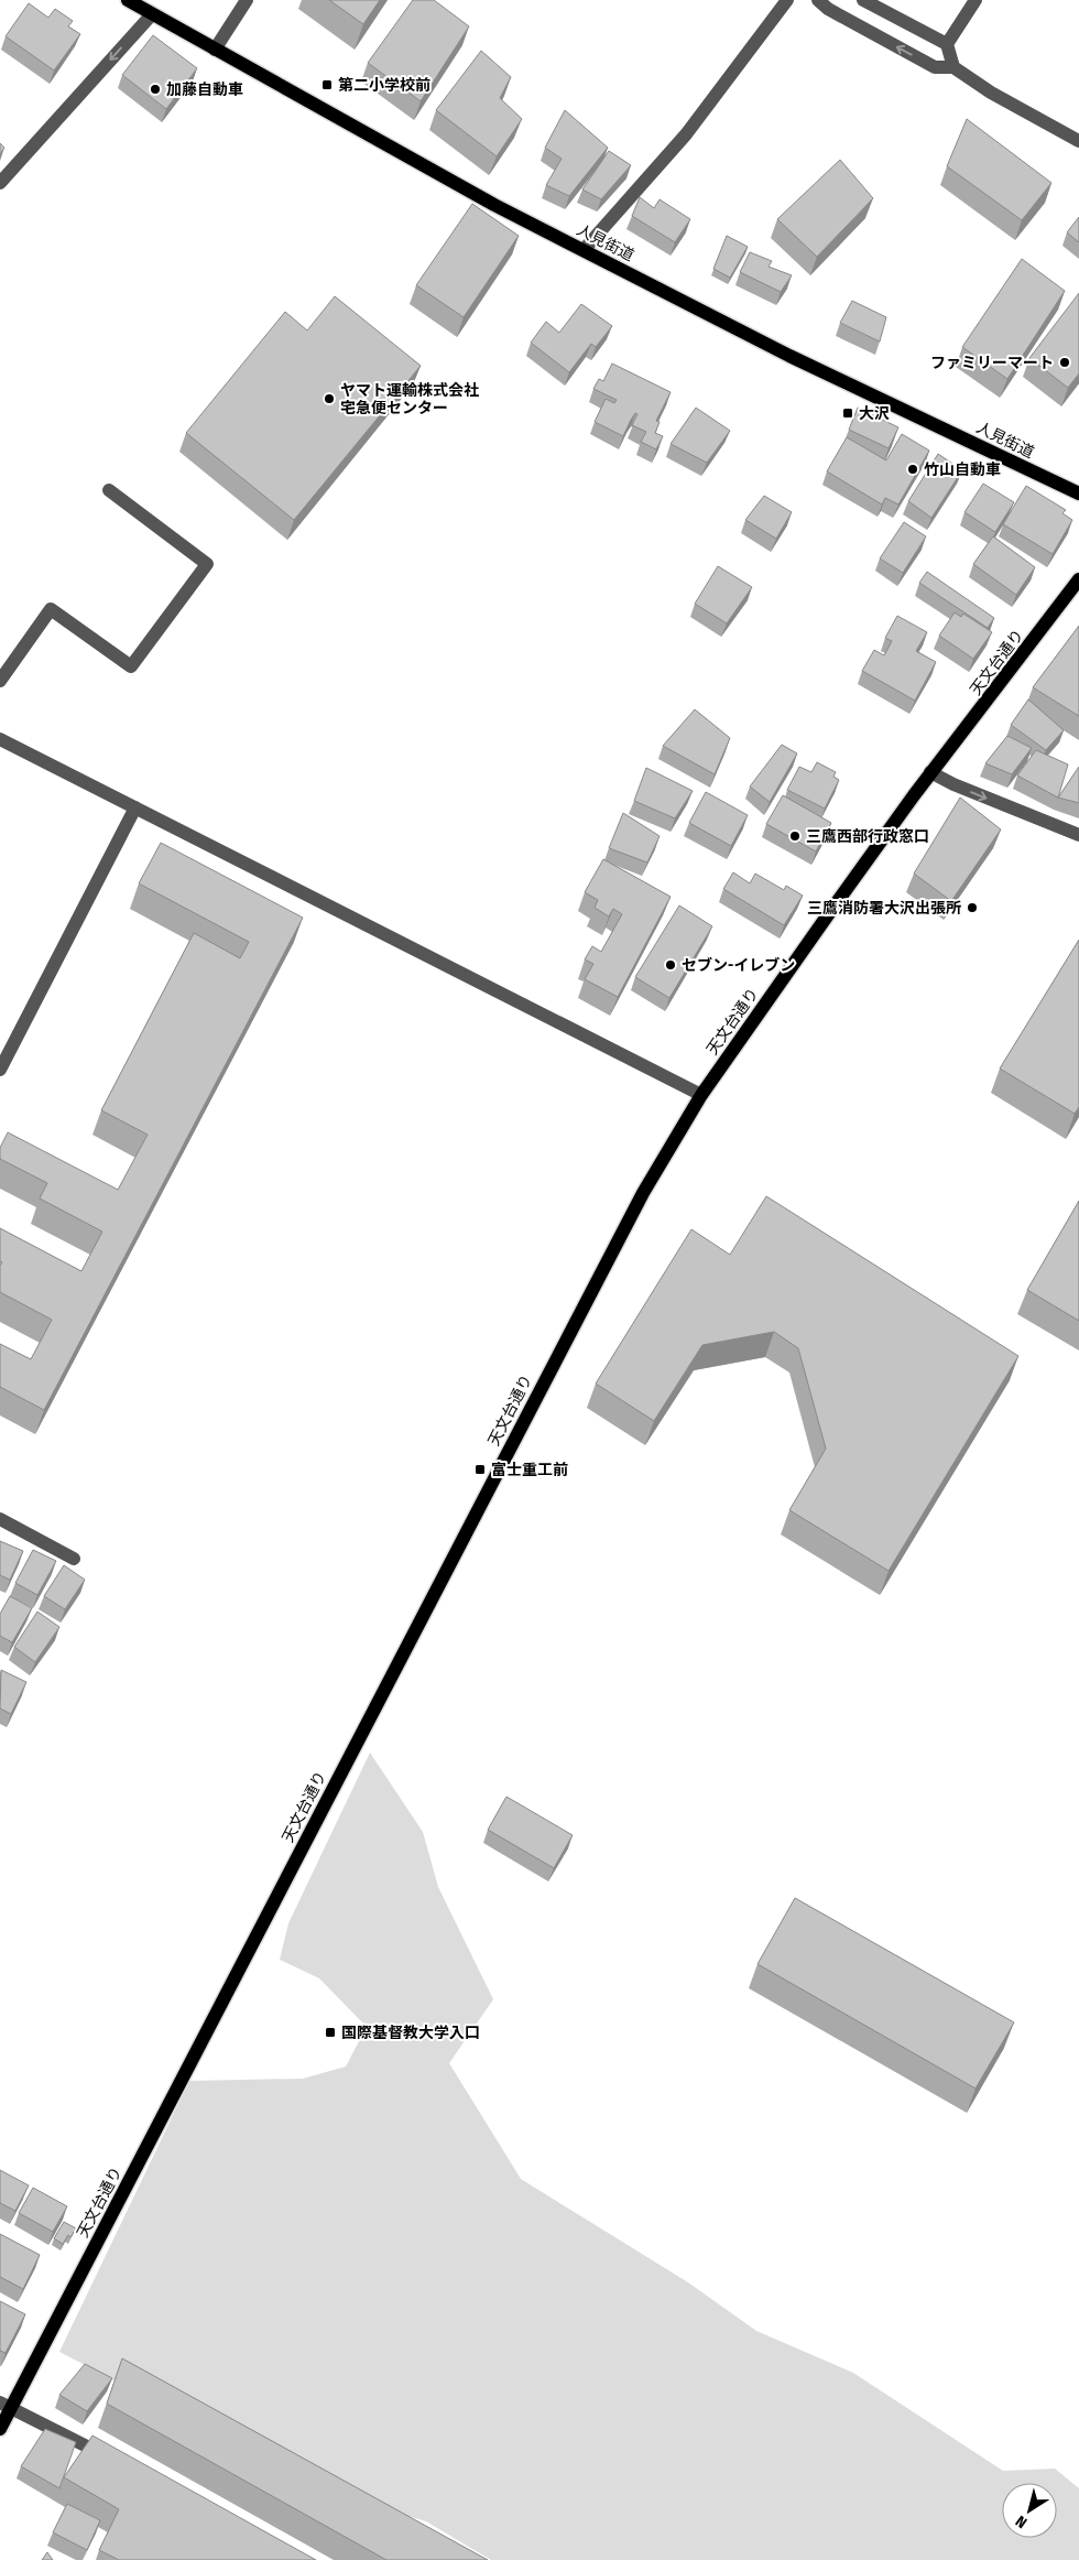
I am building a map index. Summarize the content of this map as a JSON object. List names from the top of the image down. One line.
{"streets":{"main road":["人見街道","天文台通り"]},"places":{"transit":["第二小学校前","大沢","富士重工前","国際基督教大学入口"],"other":["加藤自動車","ファミリーマート","ヤマト運輸株式会社 宅急便センター","竹山自動車","三鷹西部行政窓口","三鷹消防署大沢出張所","セブン-イレブン"]},"north":"bottom left"}
